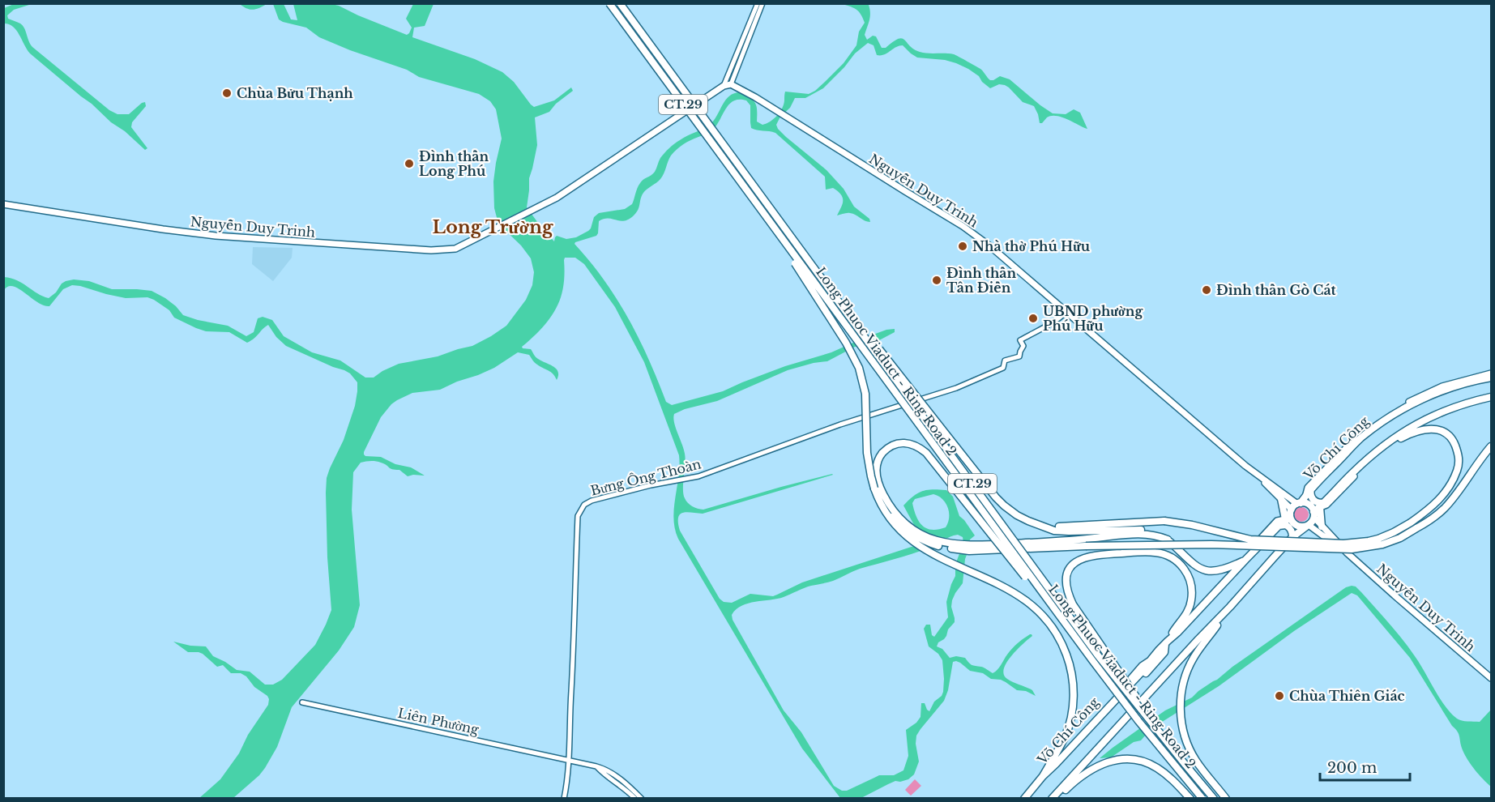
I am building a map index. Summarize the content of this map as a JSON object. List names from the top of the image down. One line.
{"streets":{"highway":["CT.29","Long Phuoc Viaduct - Ring Road 2","Võ Chí Công"],"main road":["Nguyễn Duy Trinh"],"street":["Bưng Ông Thoàn","Liên Phường"]},"crossings":[["Nguyễn Duy Trinh","Võ Chí Công"],["Nguyễn Duy Trinh","Bưng Ông Thoàn"],["Bưng Ông Thoàn","Liên Phường"]],"districts":["Long Trường"],"places":["Chùa Bửu Thạnh","Đình thần Long Phú","Nhà thờ Phú Hữu","Đình thần Tân Điền","Đình thần Gò Cát","UBND phường Phú Hữu","Chùa Thiên Giác"],"scale_bar":"200 m"}
